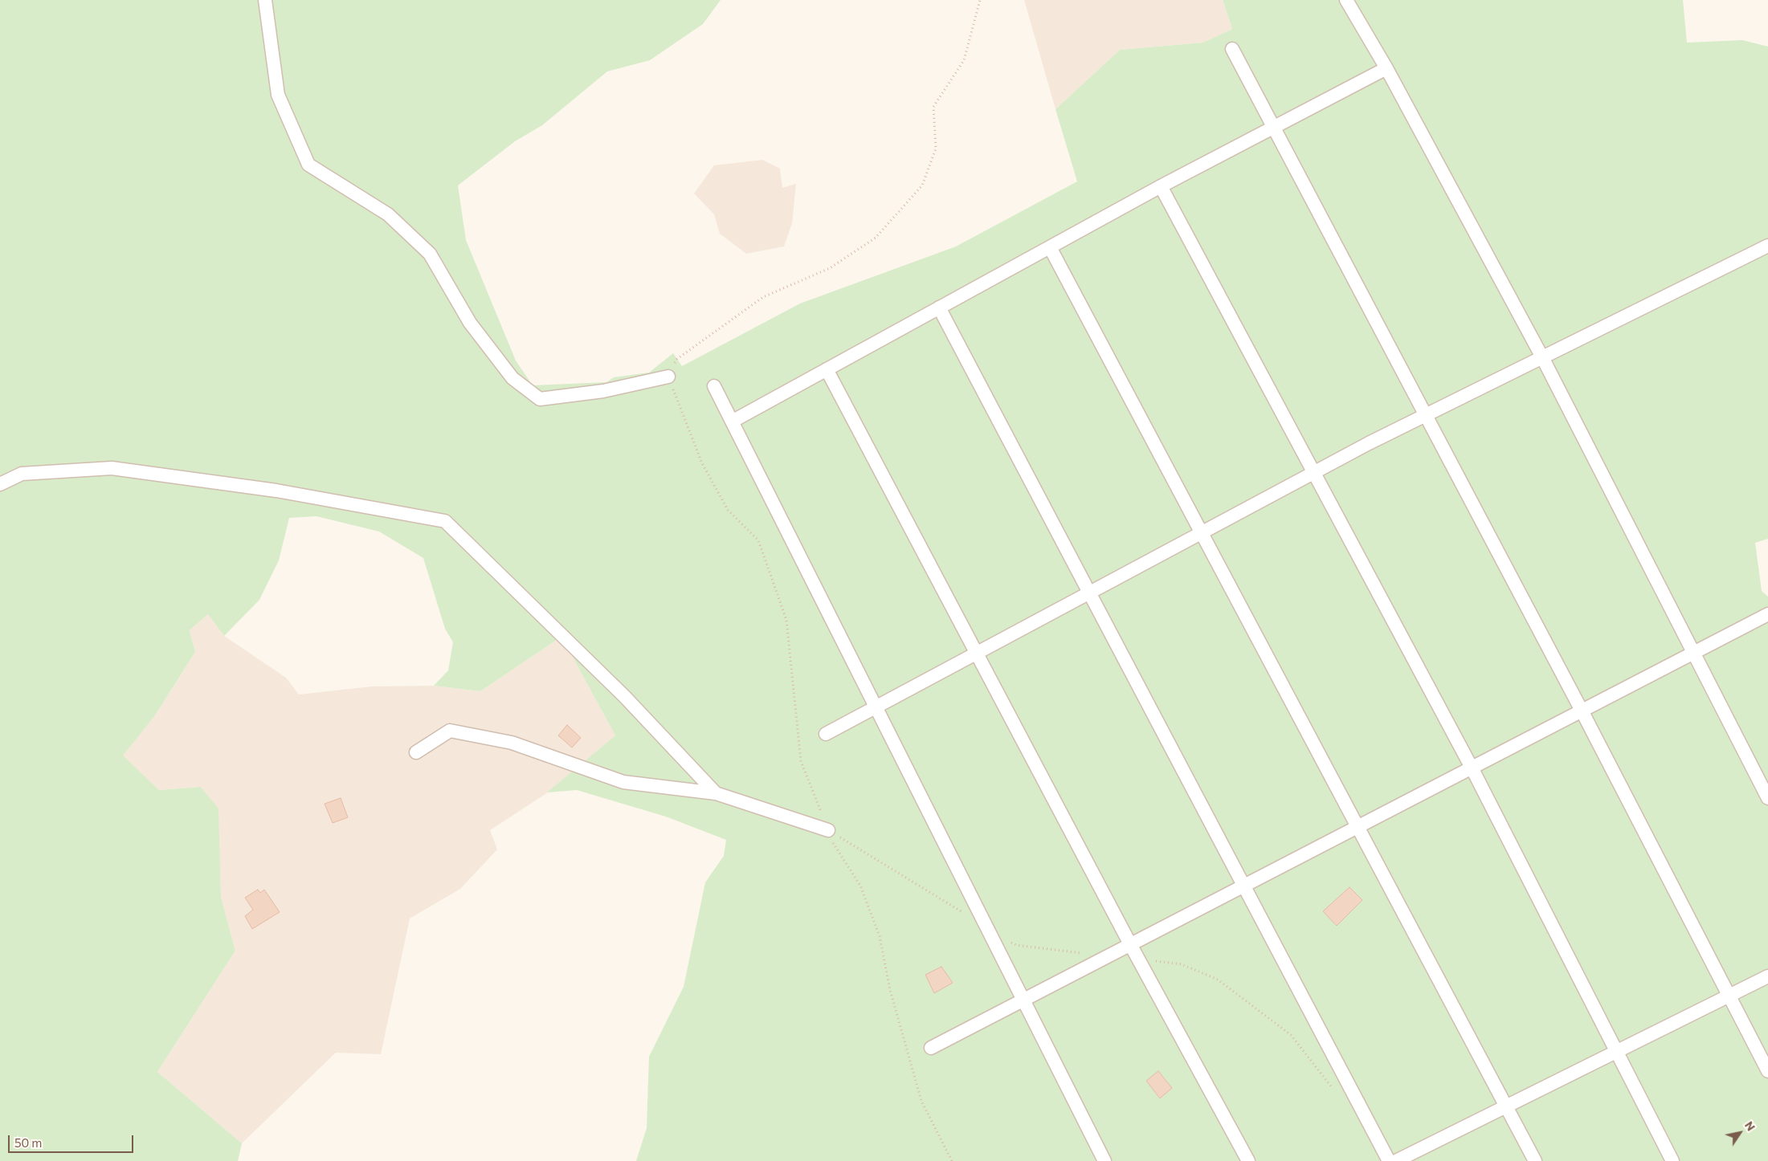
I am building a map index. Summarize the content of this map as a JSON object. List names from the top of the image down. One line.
{"scale_bar":"50 m","north":"top right"}
